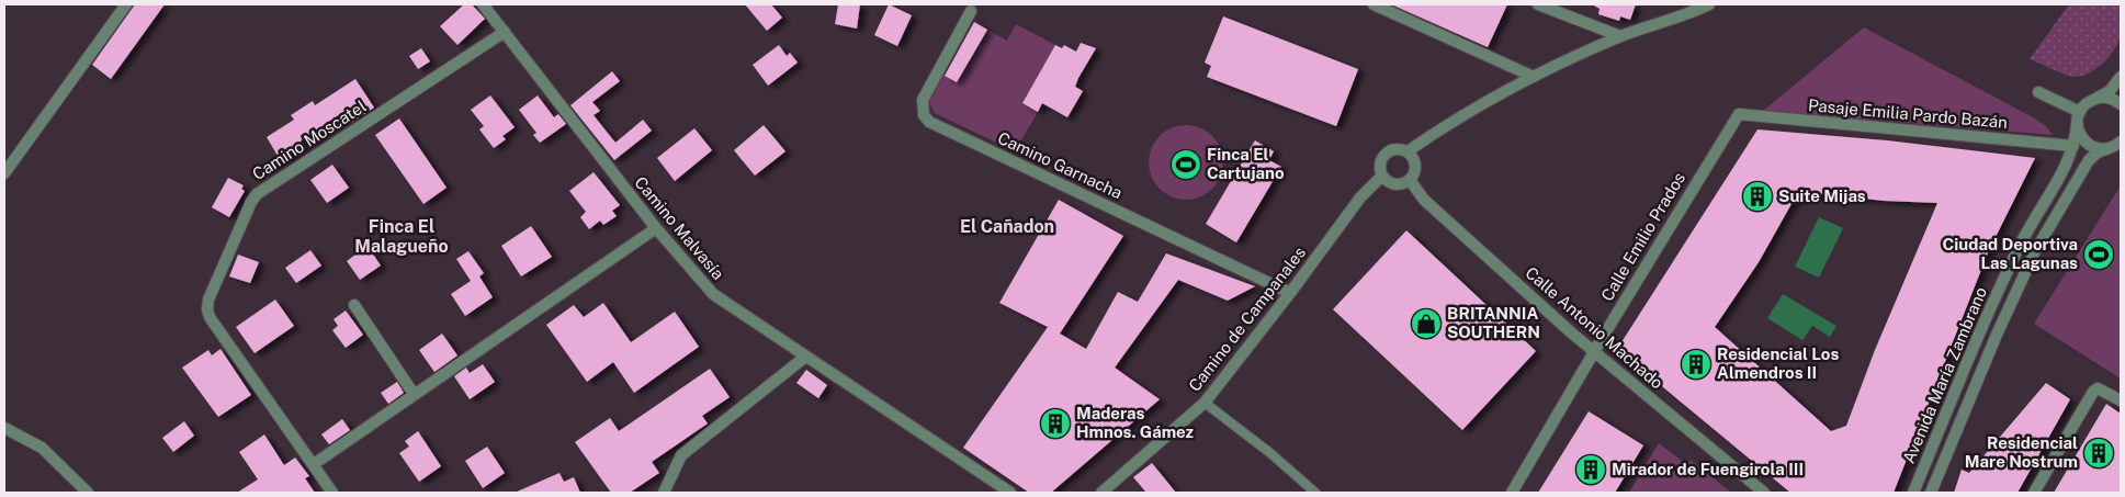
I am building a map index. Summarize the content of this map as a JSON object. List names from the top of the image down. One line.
{"streets":{"street":["Pasaje Emilia Pardo Bazán","Camino Moscatel","Camino Garnacha","Camino Malvasía","Calle Emilio Prados","Camino de Campanales","Calle Antonio Machado","Avenida María Zambrano"]},"crossings":[["Pasaje Emilia Pardo Bazán","Calle Emilio Prados"],["Pasaje Emilia Pardo Bazán","Avenida María Zambrano"],["Camino Moscatel","Camino Malvasía"],["Camino Garnacha","Camino de Campanales"],["Calle Emilio Prados","Calle Antonio Machado"],["Camino de Campanales","Calle Antonio Machado"]],"districts":["Finca El Malagueño","El Cañadon"],"places":{"sports":["Finca El Cartujano","Ciudad Deportiva Las Lagunas"],"building":["Suite Mijas","Residencial Los Almendros II","Maderas Hmnos. Gámez","Residencial Mare Nostrum","Mirador de Fuengirola III"],"shop":["BRITANNIA SOUTHERN"]}}
